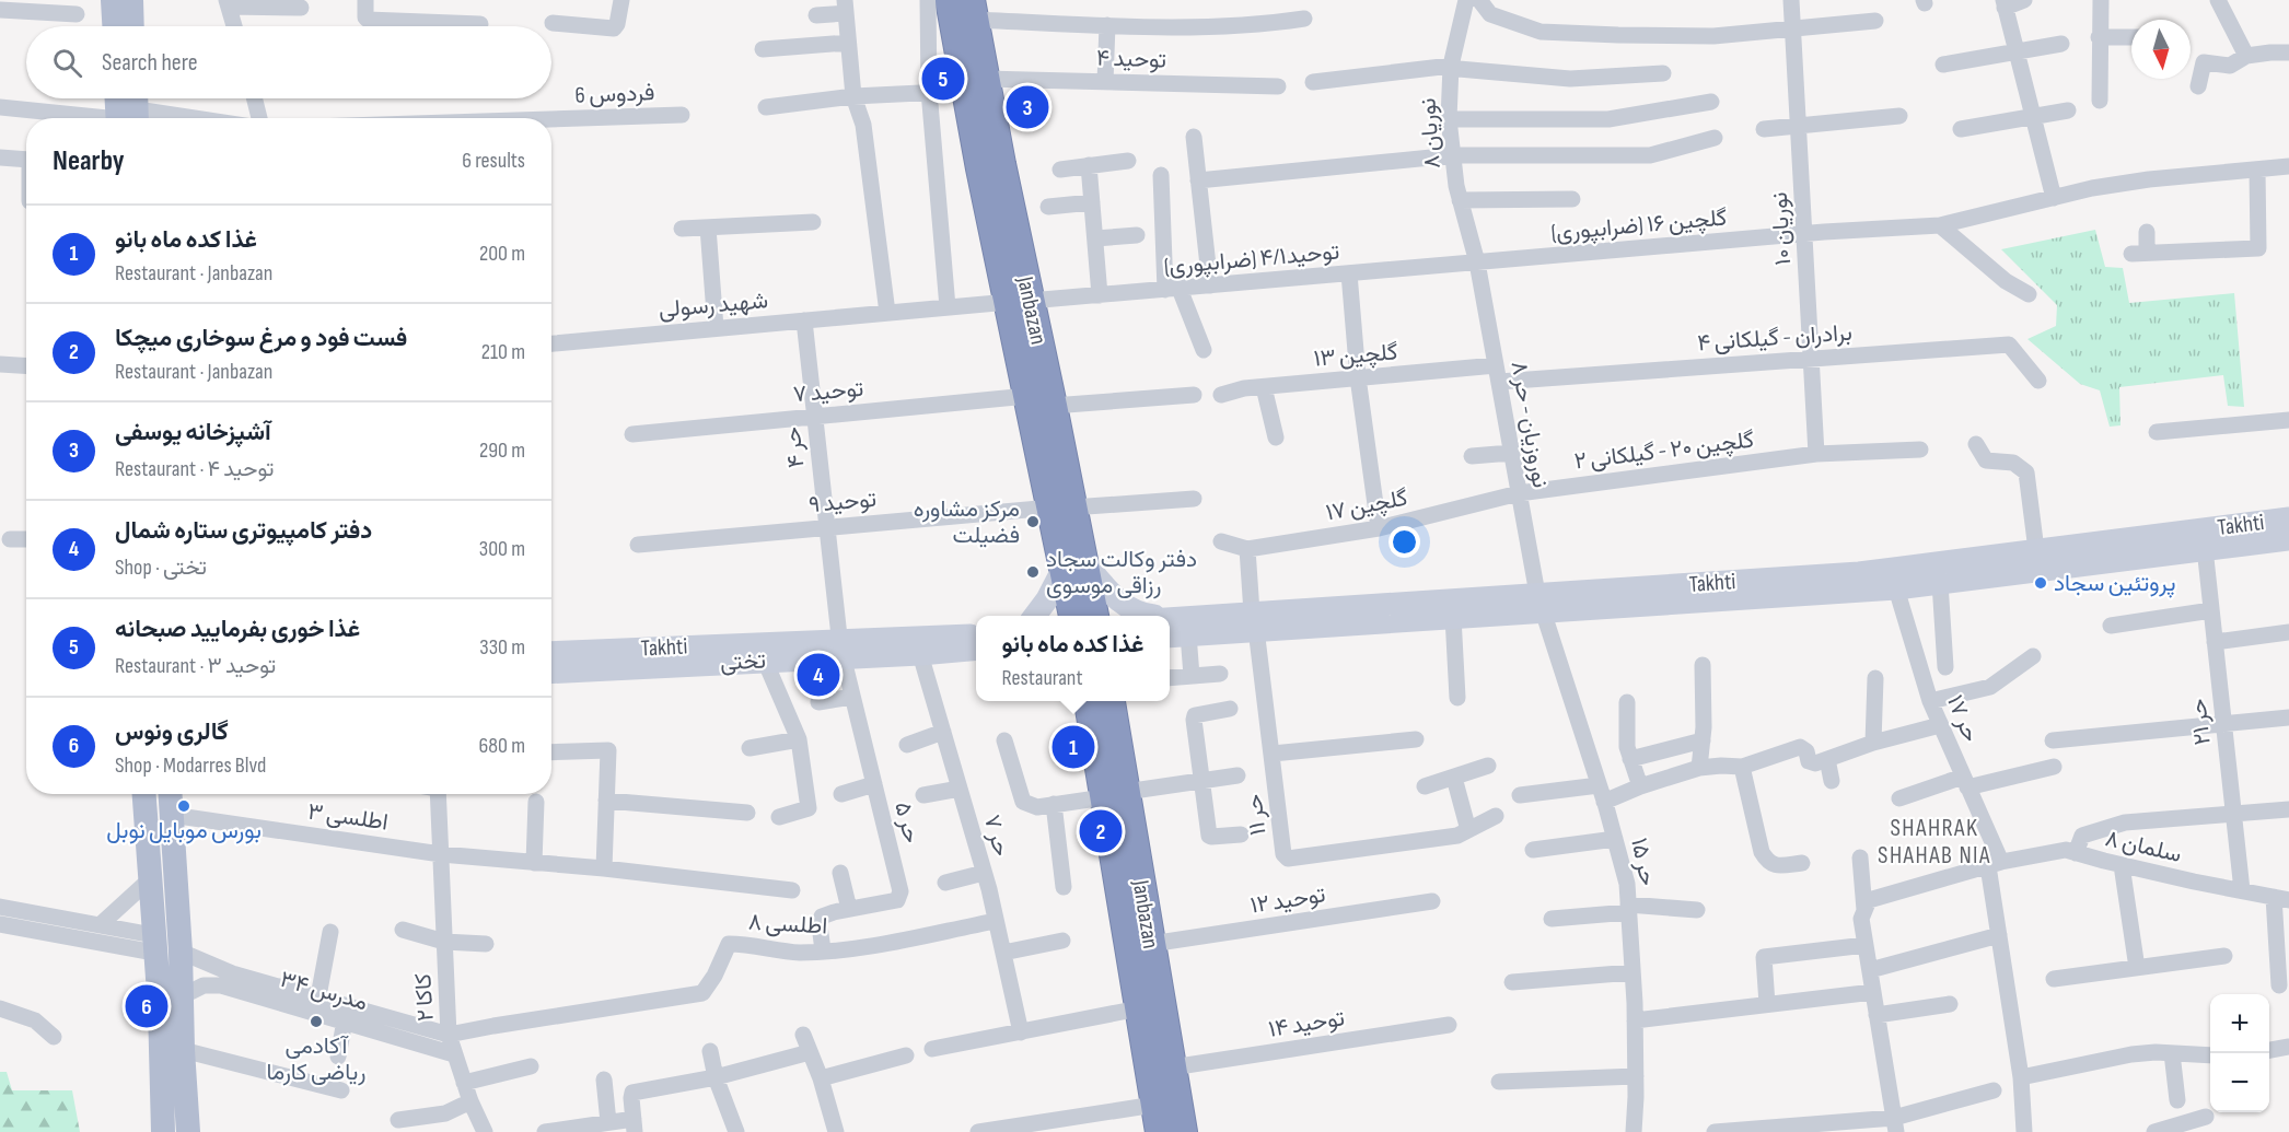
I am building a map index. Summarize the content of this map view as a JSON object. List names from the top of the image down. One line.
{"streets":{"highway":["Janbazan"],"main road":["Takhti","تختی"],"street":["توحید ۴","فردوس 6","نوریان ۸","گلچین ۱۶ (ضرابپوری)","نوریان ۱۰","توحید۴/۱ (ضرابپوری)","شهید رسولی","برادران - گیلکانی ۴","گلچین ۱۳","توحید ۷","نوروزیان - حر ۸","حر ۴","گلچین ۲۰ - گیلکانی ۲","توحید ۹","گلچین ۱۷","حر ۱۷","حر ۲۱","حر ۱۱","اطلسی ۳","حر ۵","حر ۷","سلمان ۸","حر ۱۵","توحید ۱۲","اطلسی ۸","مدرس ۳۴","کاکا ۲","توحید ۱۴"]},"crossings":[["توحید ۴","Janbazan"],["نوریان ۸","گلچین ۱۶ (ضرابپوری)"],["نوریان ۸","توحید۴/۱ (ضرابپوری)"],["نوریان ۸","نوروزیان - حر ۸"],["گلچین ۱۶ (ضرابپوری)","نوریان ۱۰"],["گلچین ۱۶ (ضرابپوری)","توحید۴/۱ (ضرابپوری)"],["گلچین ۱۶ (ضرابپوری)","نوروزیان - حر ۸"],["نوریان ۱۰","برادران - گیلکانی ۴"],["نوریان ۱۰","گلچین ۲۰ - گیلکانی ۲"],["توحید۴/۱ (ضرابپوری)","شهید رسولی"],["توحید۴/۱ (ضرابپوری)","Janbazan"],["توحید۴/۱ (ضرابپوری)","نوروزیان - حر ۸"],["شهید رسولی","حر ۴"],["Janbazan","توحید ۷"],["Janbazan","توحید ۹"],["Janbazan","توحید ۱۲"],["Janbazan","توحید ۱۴"],["برادران - گیلکانی ۴","گلچین ۱۳"],["برادران - گیلکانی ۴","نوروزیان - حر ۸"],["گلچین ۱۳","نوروزیان - حر ۸"],["توحید ۷","حر ۴"],["نوروزیان - حر ۸","گلچین ۲۰ - گیلکانی ۲"],["نوروزیان - حر ۸","گلچین ۱۷"],["نوروزیان - حر ۸","Takhti"],["نوروزیان - حر ۸","حر ۱۵"],["حر ۴","توحید ۹"],["حر ۴","Takhti"],["حر ۴","تختی"],["حر ۴","حر ۵"],["گلچین ۲۰ - گیلکانی ۲","گلچین ۱۷"],["گلچین ۱۷","حر ۱۱"],["Takhti","تختی"],["Takhti","حر ۱۷"],["Takhti","حر ۲۱"],["Takhti","حر ۱۱"],["Takhti","حر ۵"],["Takhti","حر ۱۵"],["تختی","حر ۵"],["تختی","حر ۷"],["حر ۱۷","سلمان ۸"],["حر ۲۱","سلمان ۸"],["اطلسی ۳","کاکا ۲"],["حر ۵","اطلسی ۸"],["حر ۷","اطلسی ۸"],["اطلسی ۸","مدرس ۳۴"],["اطلسی ۸","کاکا ۲"],["مدرس ۳۴","کاکا ۲"]],"districts":["SHAHRAK SHAHAB NIA"],"places":["مرکز مشاوره فضیلت","دفتر وکالت سجاد رزاقی موسوی","پروتئین سجاد","بورس موبایل نوبل","آکادمی ریاضی کارما"],"north":"bottom","page":{"search":"Search here","pins":["5","3","4","1","2","6"],"heading":["Nearby","6 results"],"list":[{"mark":"1","name":"غذا کده ماه بانو","note":"Restaurant · Janbazan","value":"200 m"},{"mark":"2","name":"فست فود و مرغ سوخاری میچکا","note":"Restaurant · Janbazan","value":"210 m"},{"mark":"3","name":"آشپزخانه یوسفی","note":"Restaurant · توحید ۴","value":"290 m"},{"mark":"4","name":"دفتر کامپیوتری ستاره شمال","note":"Shop · تختی","value":"300 m"},{"mark":"5","name":"غذا خوری بفرمایید صبحانه","note":"Restaurant · توحید ۳","value":"330 m"},{"mark":"6","name":"گالری ونوس","note":"Shop · Modarres Blvd","value":"680 m"}],"popup":["غذا کده ماه بانو","Restaurant"],"map_buttons":["+","−"]}}
